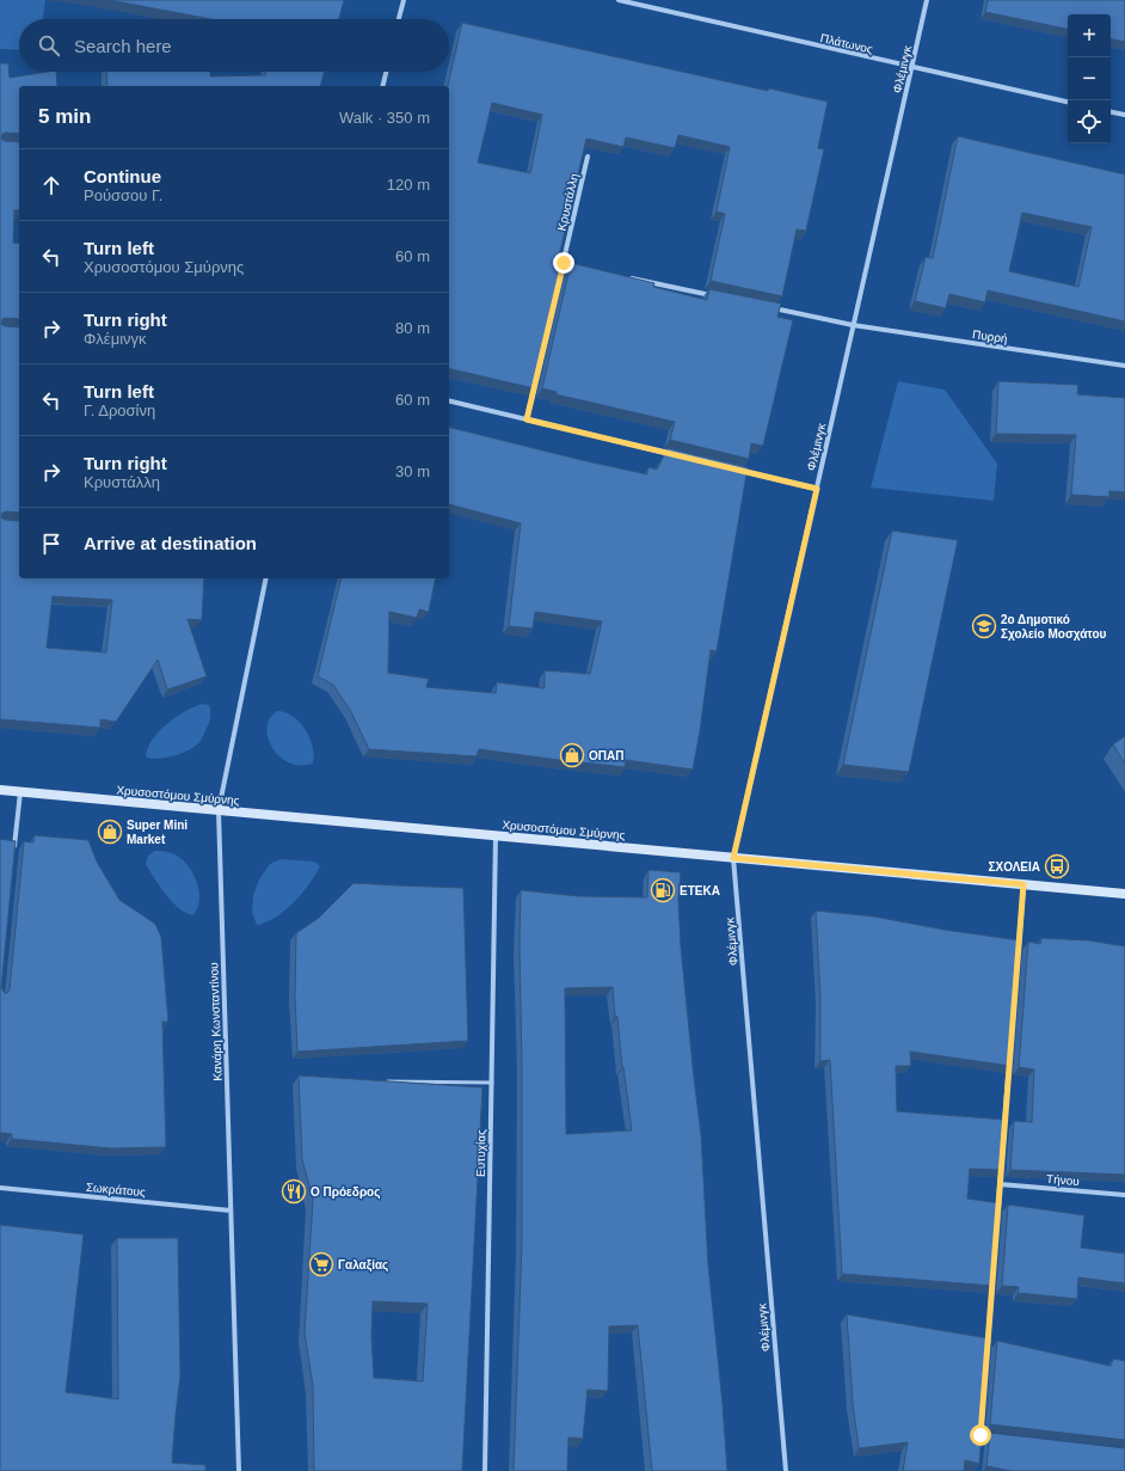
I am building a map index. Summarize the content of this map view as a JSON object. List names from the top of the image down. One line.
{"streets":{"main road":["Χρυσοστόμου Σμύρνης"],"street":["Πλάτωνος","Φλέμινγκ","Κρυστάλλη","Πυρρή","Κανάρη Κωνσταντίνου","Ευτυχίας","Τήνου","Σωκράτους"]},"crossings":[["Πλάτωνος","Φλέμινγκ"],["Φλέμινγκ","Πυρρή"],["Φλέμινγκ","Χρυσοστόμου Σμύρνης"],["Χρυσοστόμου Σμύρνης","Κανάρη Κωνσταντίνου"],["Χρυσοστόμου Σμύρνης","Ευτυχίας"],["Κανάρη Κωνσταντίνου","Σωκράτους"]],"places":{"school or university":["2ο Δημοτικό Σχολείο Μοσχάτου"],"shop":["ΟΠΑΠ","Super Mini Market"],"bus stop":["ΣΧΟΛΕΙΑ"],"fuel station":["ΕΤΕΚΑ"],"restaurant":["Ο Πρόεδρος"],"supermarket":["Γαλαξίας"]},"page":{"map_buttons":["+","−"],"search":"Search here","heading":["5 min","Walk · 350 m"],"list":[["Continue","Ρούσσου Γ.","120 m"],["Turn left","Χρυσοστόμου Σμύρνης","60 m"],["Turn right","Φλέμινγκ","80 m"],["Turn left","Γ. Δροσίνη","60 m"],["Turn right","Κρυστάλλη","30 m"],"Arrive at destination"]}}
